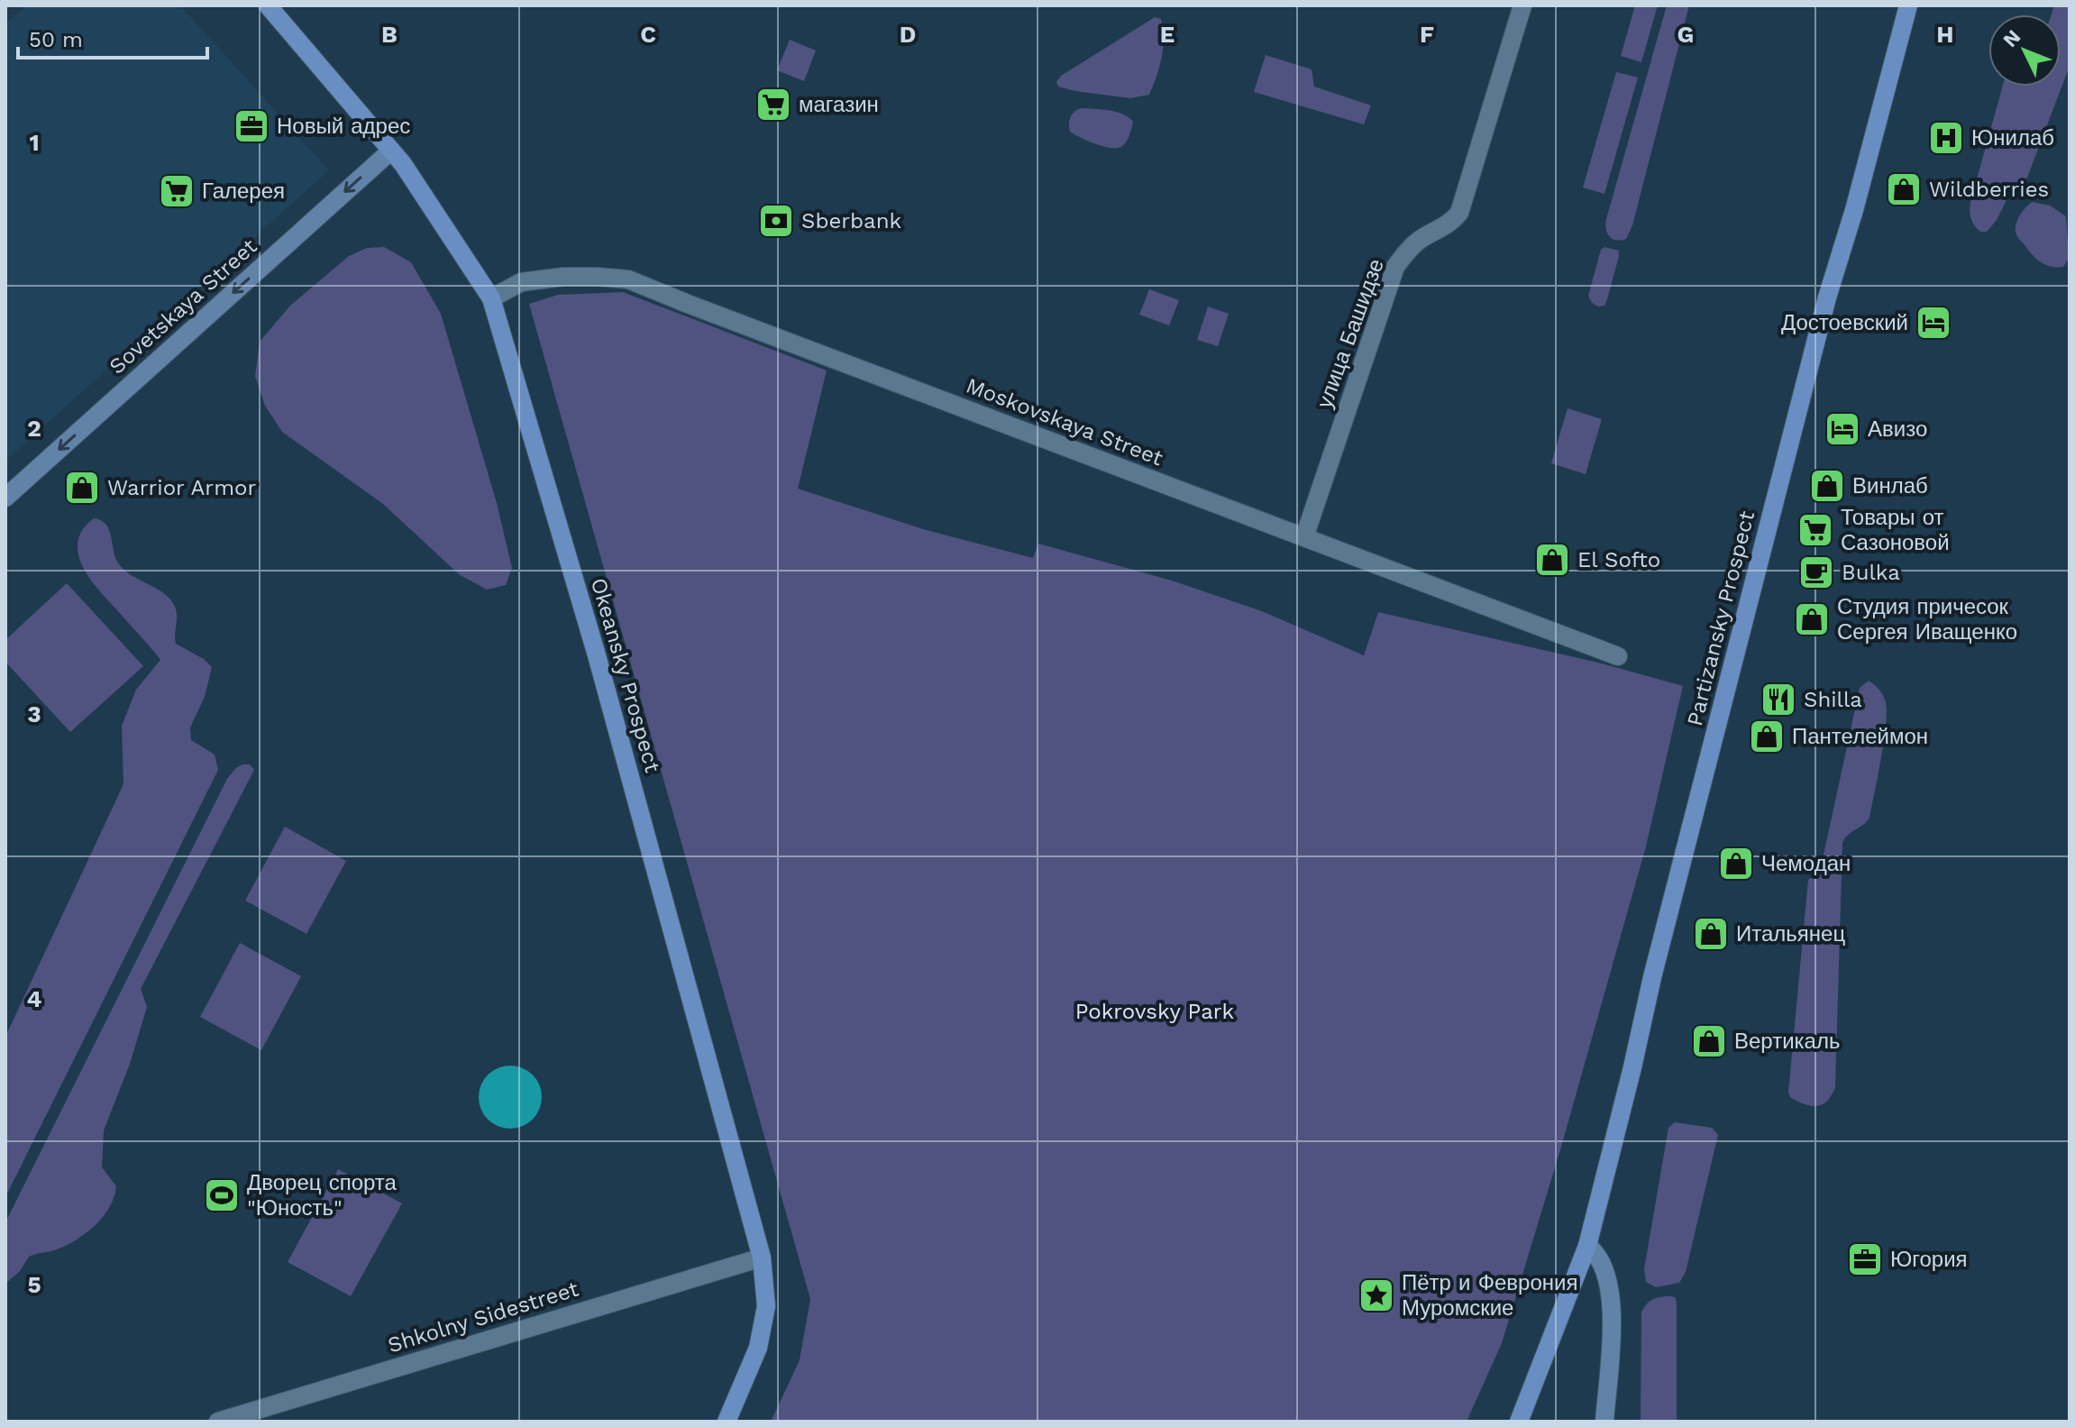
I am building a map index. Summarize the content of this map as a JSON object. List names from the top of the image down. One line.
{"streets":{"main road":["Partizansky Prospect","Okeansky Prospect"],"street":["Sovetskaya Street","улица Башидзе","Moskovskaya Street","Shkolny Sidestreet"]},"crossings":[["Sovetskaya Street","Okeansky Prospect"],["улица Башидзе","Moskovskaya Street"],["Moskovskaya Street","Okeansky Prospect"],["Okeansky Prospect","Shkolny Sidestreet"]],"one_way":["Sovetskaya Street"],"parks":["Pokrovsky Park"],"places":{"supermarket":["магазин","Галерея","Товары от Сазоновой"],"office":["Новый адрес","Югория"],"hospital":["Юнилаб"],"shop":["Wildberries","Винлаб","Warrior Armor","El Softo","Студия причесок Сергея Иващенко","Пантелеймон","Чемодан","Итальянец","Вертикаль"],"bank":["Sberbank"],"hotel":["Достоевский","Авизо"],"cafe":["Bulka"],"restaurant":["Shilla"],"sports":["Дворец спорта \"Юность\""],"place":["Пётр и Феврония Муромские"]},"scale_bar":"50 m","north":"top left","grid":{"columns":["B","C","D","E","F","G","H"],"rows":["1","2","3","4","5"]}}
